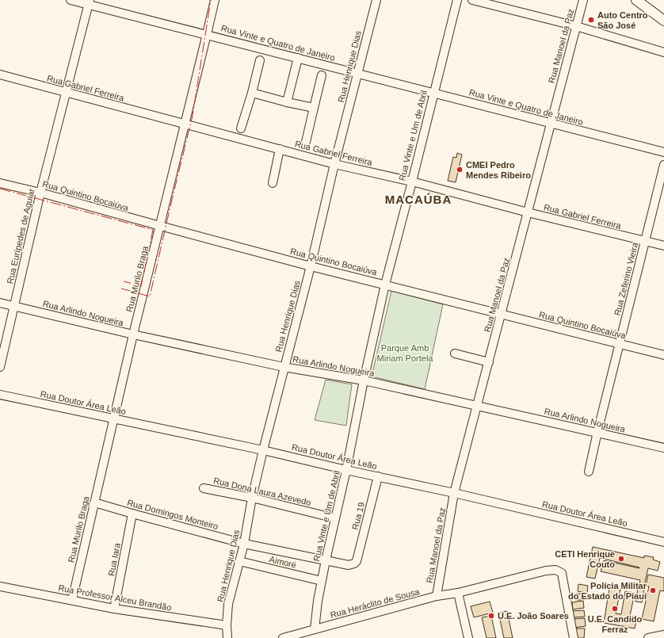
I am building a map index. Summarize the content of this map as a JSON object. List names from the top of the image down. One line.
{"streets":{"street":["Rua Vinte e Quatro de Janeiro","Rua Manoel da Paz","Rua Henrique Dias","Rua Gabriel Ferreira","Rua Vinte e Um de Abril","Rua Quintino Bocaiúva","Rua Eurípedes de Aguiar","Rua Murilo Braga","Rua Zeferino Vieira","Rua Arlindo Nogueira","Rua Doutor Área Leão","Rua Dona Laura Azevedo","Rua Domingos Monteiro","Rua 19","Rua Iara","Aimoré","Rua Professor Alceu Brandão","Rua Heráclito de Sousa"]},"crossings":[["Rua Vinte e Quatro de Janeiro","Rua Manoel da Paz"],["Rua Vinte e Quatro de Janeiro","Rua Henrique Dias"],["Rua Vinte e Quatro de Janeiro","Rua Vinte e Um de Abril"],["Rua Vinte e Quatro de Janeiro","Rua Eurípedes de Aguiar"],["Rua Vinte e Quatro de Janeiro","Rua Murilo Braga"],["Rua Manoel da Paz","Rua Gabriel Ferreira"],["Rua Manoel da Paz","Rua Quintino Bocaiúva"],["Rua Manoel da Paz","Rua Arlindo Nogueira"],["Rua Manoel da Paz","Rua Doutor Área Leão"],["Rua Manoel da Paz","Rua Heráclito de Sousa"],["Rua Henrique Dias","Rua Gabriel Ferreira"],["Rua Henrique Dias","Rua Quintino Bocaiúva"],["Rua Henrique Dias","Rua Arlindo Nogueira"],["Rua Henrique Dias","Rua Doutor Área Leão"],["Rua Henrique Dias","Rua Dona Laura Azevedo"],["Rua Henrique Dias","Rua Domingos Monteiro"],["Rua Henrique Dias","Aimoré"],["Rua Henrique Dias","Rua Professor Alceu Brandão"],["Rua Gabriel Ferreira","Rua Vinte e Um de Abril"],["Rua Gabriel Ferreira","Rua Eurípedes de Aguiar"],["Rua Gabriel Ferreira","Rua Murilo Braga"],["Rua Gabriel Ferreira","Rua Zeferino Vieira"],["Rua Vinte e Um de Abril","Rua Quintino Bocaiúva"],["Rua Vinte e Um de Abril","Rua Arlindo Nogueira"],["Rua Vinte e Um de Abril","Rua Doutor Área Leão"],["Rua Vinte e Um de Abril","Rua Dona Laura Azevedo"],["Rua Vinte e Um de Abril","Rua Domingos Monteiro"],["Rua Vinte e Um de Abril","Aimoré"],["Rua Vinte e Um de Abril","Rua Heráclito de Sousa"],["Rua Quintino Bocaiúva","Rua Eurípedes de Aguiar"],["Rua Quintino Bocaiúva","Rua Murilo Braga"],["Rua Quintino Bocaiúva","Rua Zeferino Vieira"],["Rua Eurípedes de Aguiar","Rua Arlindo Nogueira"],["Rua Murilo Braga","Rua Arlindo Nogueira"],["Rua Murilo Braga","Rua Doutor Área Leão"],["Rua Murilo Braga","Rua Domingos Monteiro"],["Rua Murilo Braga","Rua Professor Alceu Brandão"],["Rua Zeferino Vieira","Rua Arlindo Nogueira"],["Rua Doutor Área Leão","Rua 19"],["Rua Domingos Monteiro","Rua 19"],["Rua Domingos Monteiro","Rua Iara"],["Rua Iara","Rua Professor Alceu Brandão"]],"districts":["MACAÚBA"],"parks":["Parque Amb Miriam Portela"],"places":["Auto Centro São José","CMEI Pedro Mendes Ribeiro","CETI Henrique Couto","Polícia Militar do Estado do Piauí","U.E. Candido Ferraz","U.E. João Soares"]}
